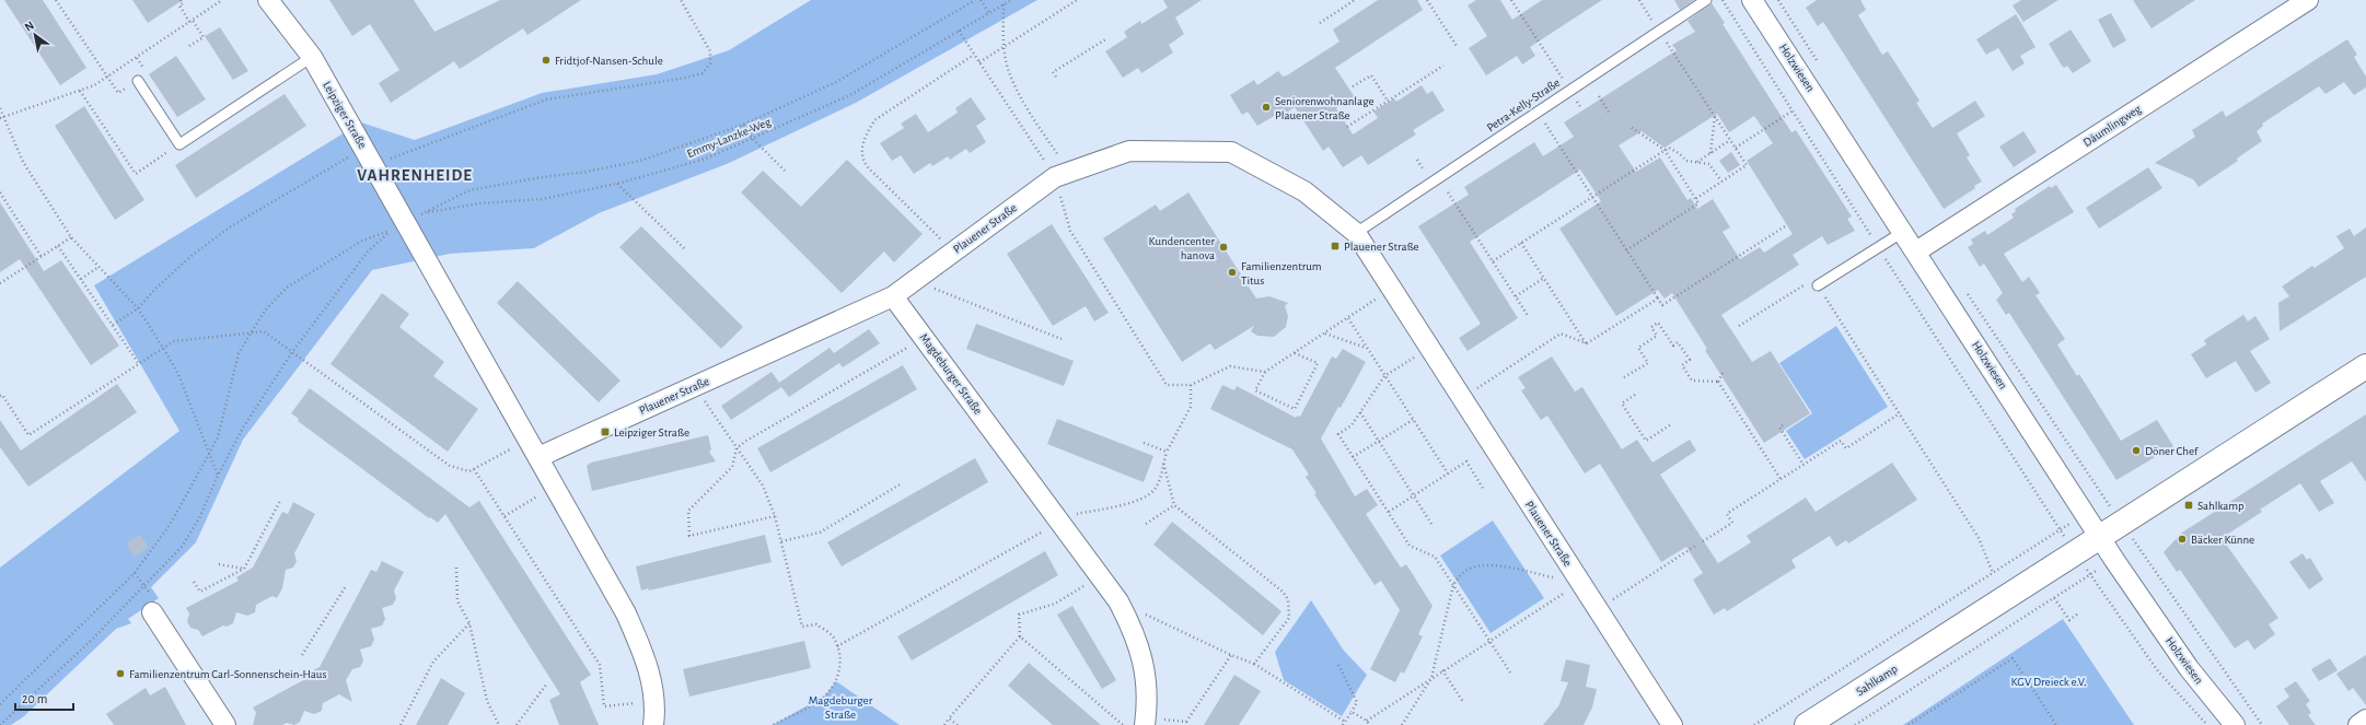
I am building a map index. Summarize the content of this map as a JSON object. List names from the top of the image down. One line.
{"streets":{"street":["Holzwiesen","Leipziger Straße","Däumlingweg","Plauener Straße","Magdeburger Straße","Sahlkamp"],"lane":["Petra-Kelly-Straße"],"path":["Emmy-Lanzke-Weg"]},"crossings":[["Holzwiesen","Däumlingweg"],["Holzwiesen","Sahlkamp"],["Petra-Kelly-Straße","Plauener Straße"],["Leipziger Straße","Plauener Straße"],["Plauener Straße","Magdeburger Straße"]],"districts":["VAHRENHEIDE"],"parks":["KGV Dreieck e.V.","Magdeburger Straße"],"places":{"other":["Fridtjof-Nansen-Schule","Seniorenwohnanlage Plauener Straße","Kundencenter hanova","Familienzentrum Titus","Döner Chef","Bäcker Künne","Familienzentrum Carl-Sonnenschein-Haus"],"transit":["Plauener Straße","Leipziger Straße","Sahlkamp"]},"scale_bar":"20 m","north":"top left"}
